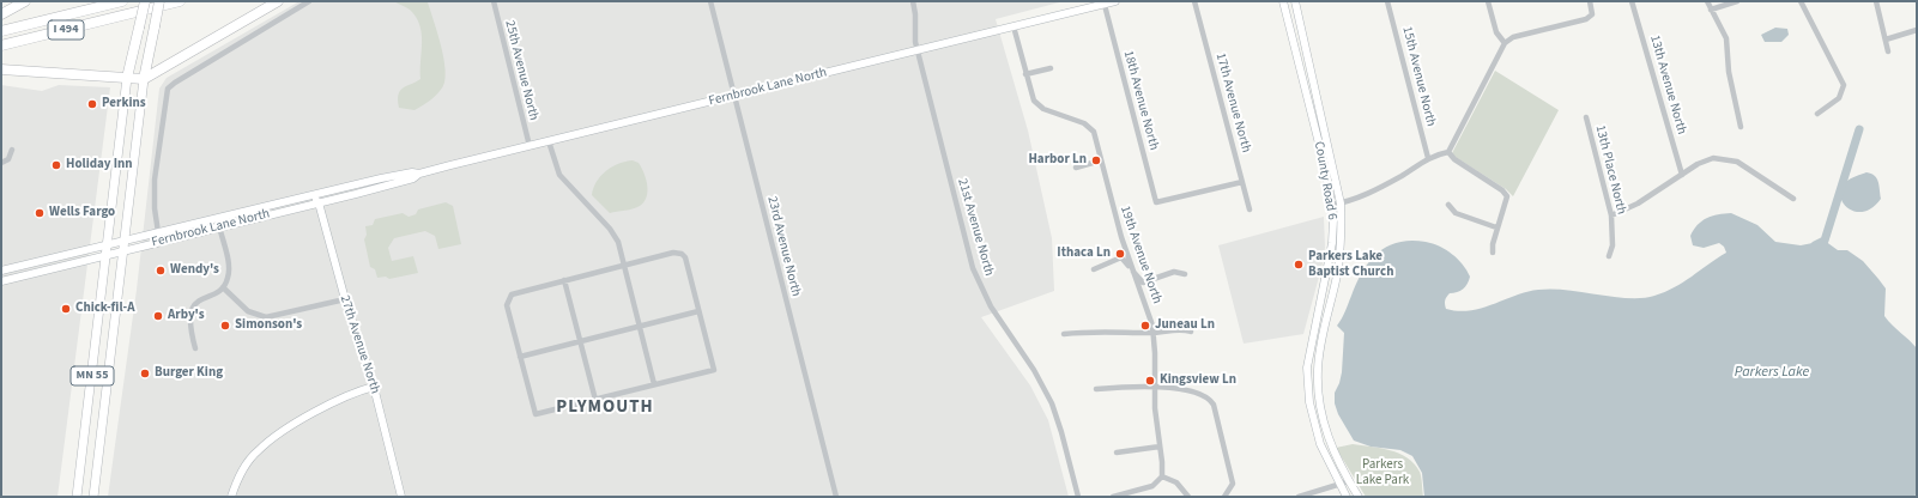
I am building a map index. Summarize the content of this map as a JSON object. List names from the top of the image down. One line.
{"streets":{"highway":["I 494","MN 55"],"street":["25th Avenue North","15th Avenue North","13th Avenue North","Fernbrook Lane North","18th Avenue North","17th Avenue North","13th Place North","County Road 6","21st Avenue North","23rd Avenue North","19th Avenue North","27th Avenue North"]},"crossings":[["25th Avenue North","Fernbrook Lane North"],["Fernbrook Lane North","18th Avenue North"],["Fernbrook Lane North","21st Avenue North"],["Fernbrook Lane North","23rd Avenue North"],["Fernbrook Lane North","19th Avenue North"],["Fernbrook Lane North","27th Avenue North"],["Fernbrook Lane North","MN 55"],["18th Avenue North","17th Avenue North"]],"districts":["PLYMOUTH"],"water":["Parkers Lake"],"parks":["Parkers Lake Park"],"places":["Perkins","Harbor Ln","Holiday Inn","Wells Fargo","Ithaca Ln","Parkers Lake Baptist Church","Wendy's","Chick-fil-A","Arby's","Simonson's","Juneau Ln","Burger King","Kingsview Ln"]}
